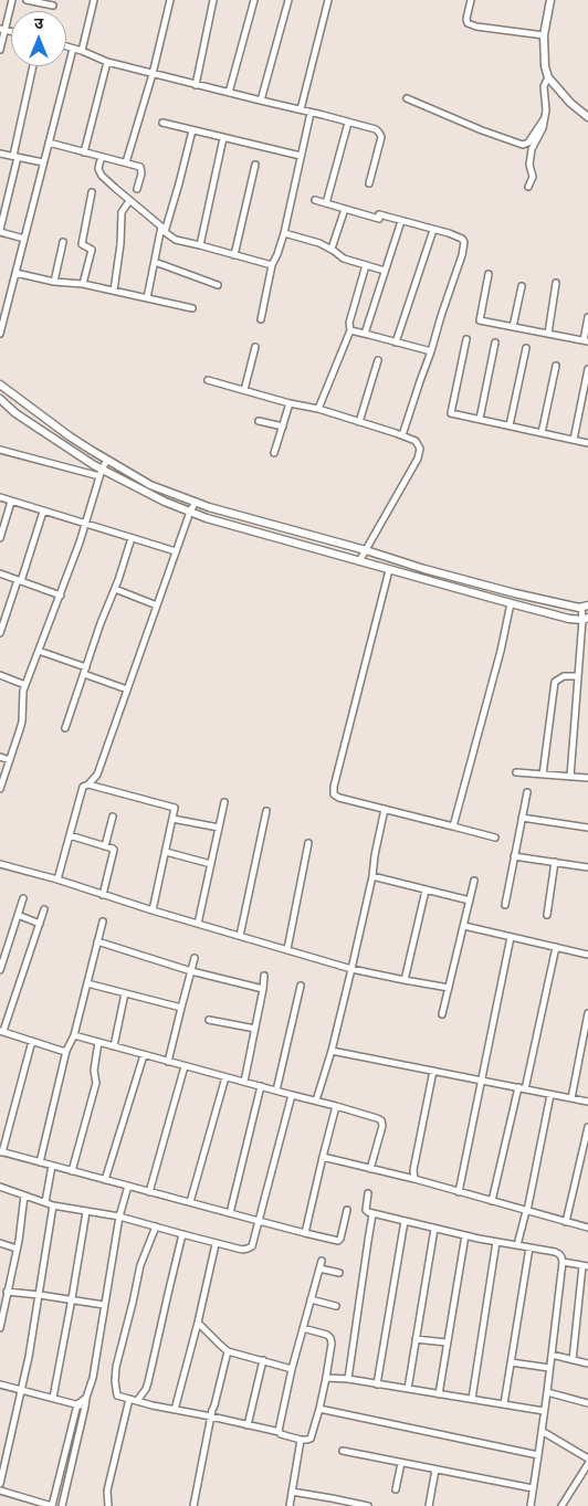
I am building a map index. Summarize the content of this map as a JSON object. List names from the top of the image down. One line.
{"north":"top"}
